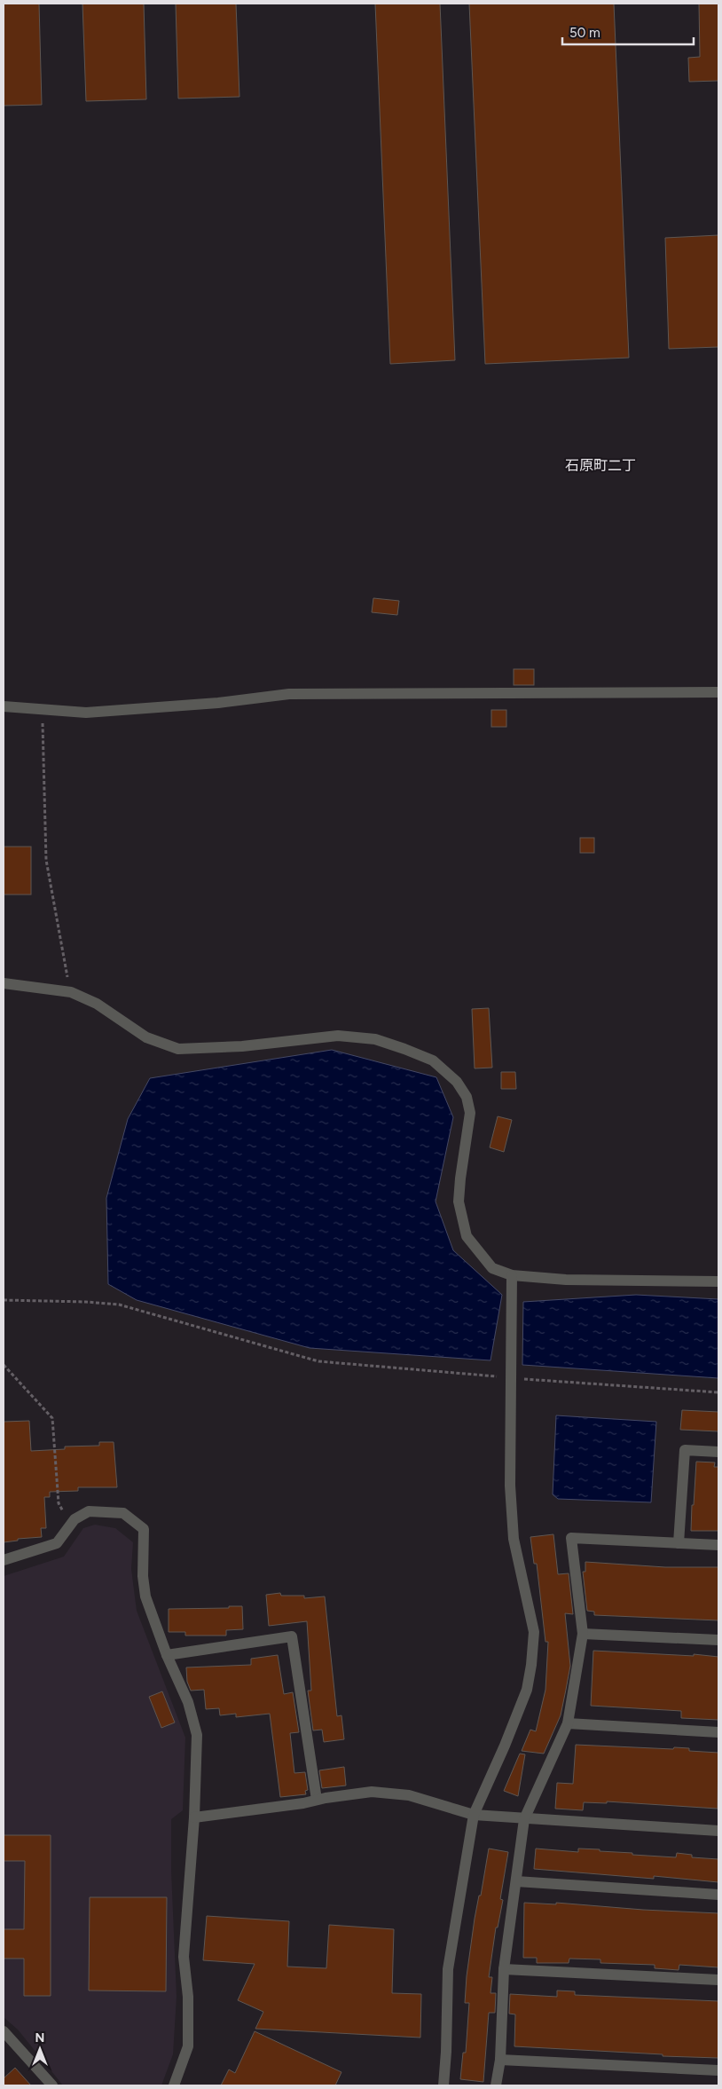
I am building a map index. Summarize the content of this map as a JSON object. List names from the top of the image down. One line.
{"districts":["石原町二丁"],"scale_bar":"50 m","north":"top"}
